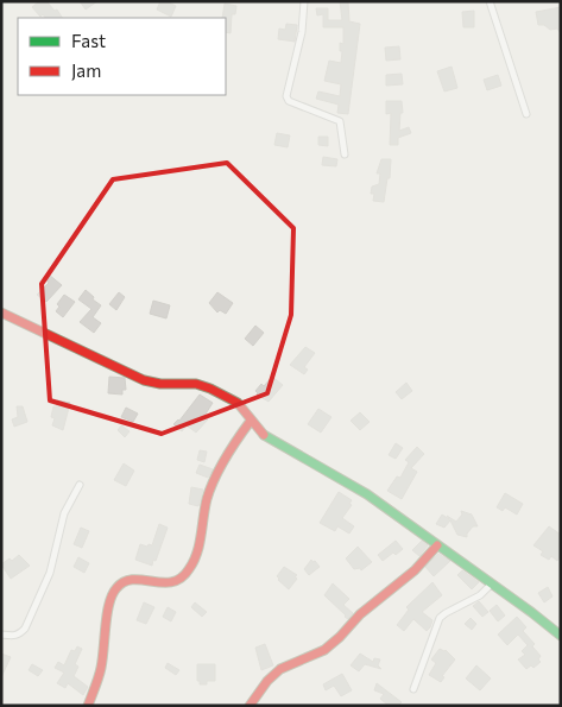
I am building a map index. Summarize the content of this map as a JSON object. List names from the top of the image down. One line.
{"legend":["Fast","Jam"]}
